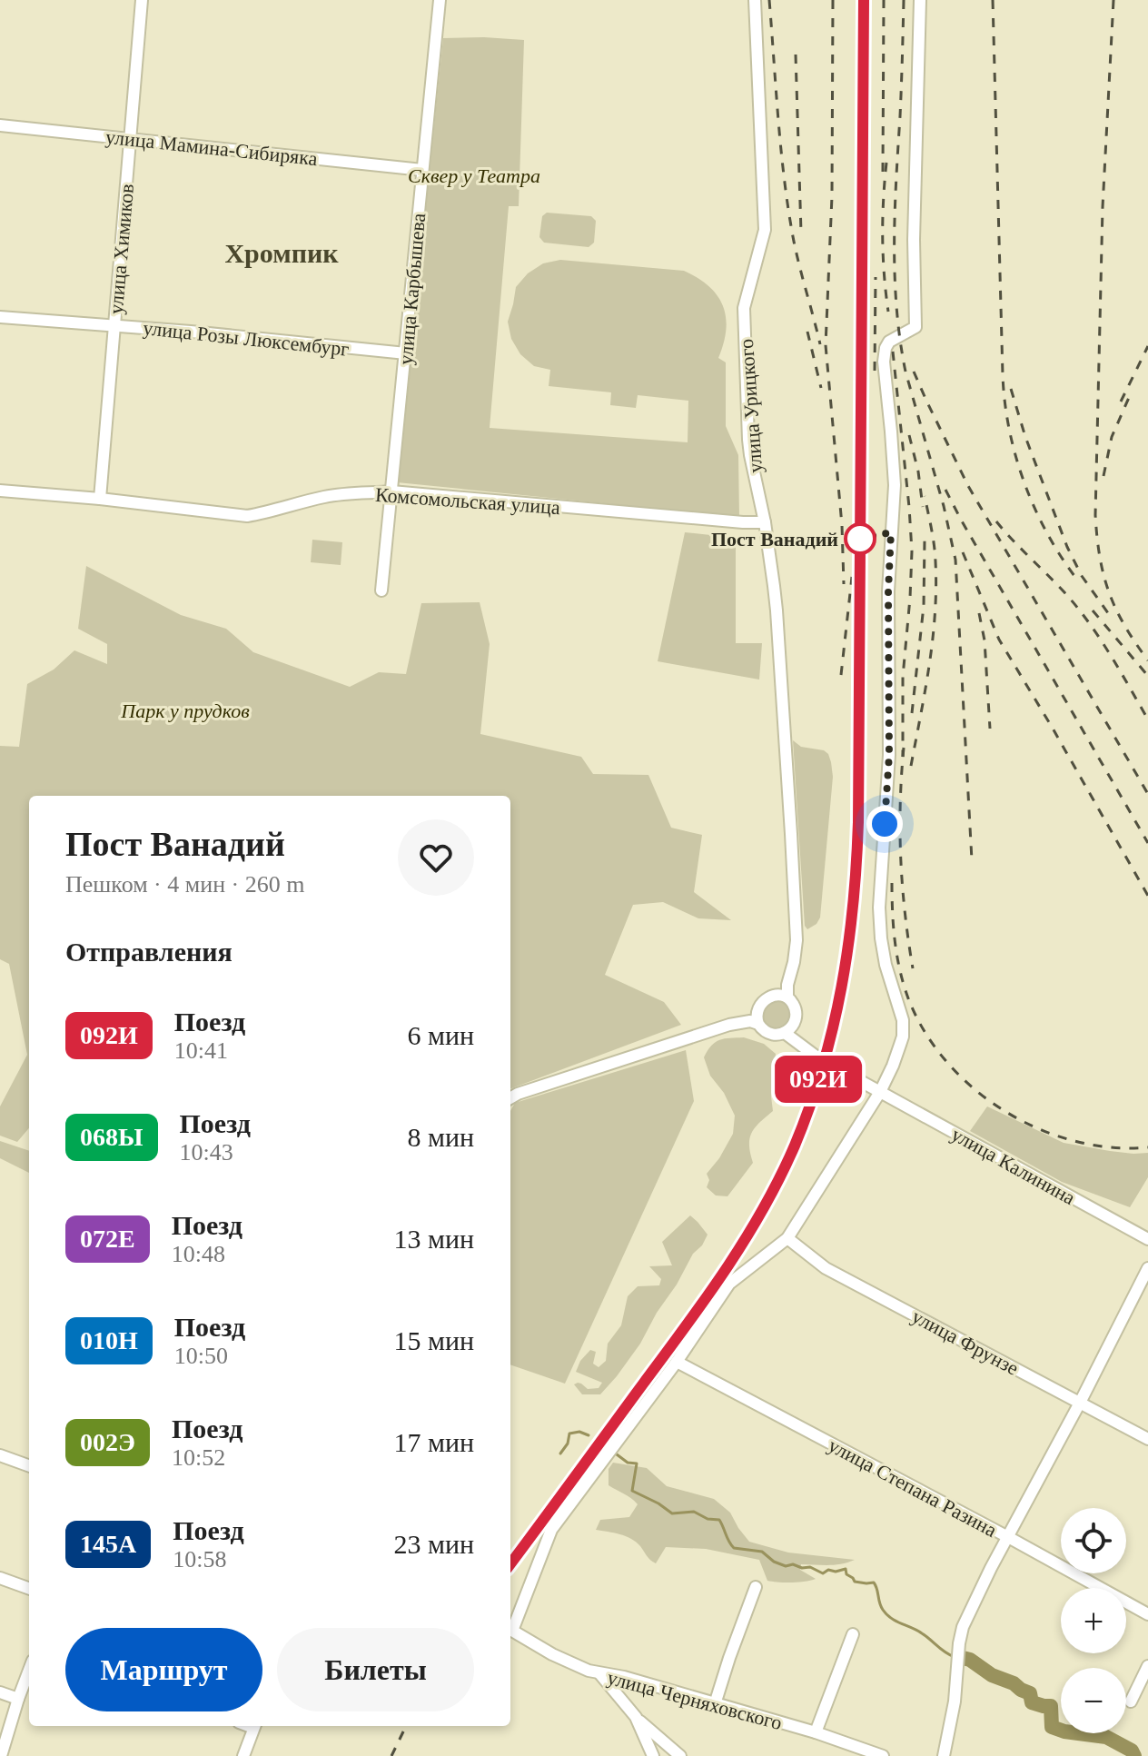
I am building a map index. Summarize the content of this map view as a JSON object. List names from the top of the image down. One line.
{"streets":{"street":["улица Мамина-Сибиряка","улица Химиков","улица Карбышева","улица Розы Люксембург","улица Урицкого","Комсомольская улица","улица Калинина","улица Фрунзе","улица Степана Разина","улица Черняховского"]},"crossings":[["улица Мамина-Сибиряка","улица Химиков"],["улица Мамина-Сибиряка","улица Карбышева"],["улица Химиков","улица Розы Люксембург"],["улица Химиков","Комсомольская улица"],["улица Карбышева","улица Розы Люксембург"],["улица Карбышева","Комсомольская улица"],["улица Урицкого","Комсомольская улица"],["улица Урицкого","улица Калинина"],["улица Степана Разина","улица Черняховского"]],"districts":["Хромпик"],"parks":["Сквер у Театра","Парк у прудков"],"places":["Пост Ванадий"],"page":{"on_map":"092И","heading":[["Пост Ванадий","Пешком · 4 мин · 260 m"],"Отправления"],"list":[{"mark":"092И","name":"Поезд","note":"10:41","value":"6 мин"},{"mark":"068Ы","name":"Поезд","note":"10:43","value":"8 мин"},{"mark":"072Е","name":"Поезд","note":"10:48","value":"13 мин"},{"mark":"010Н","name":"Поезд","note":"10:50","value":"15 мин"},{"mark":"002Э","name":"Поезд","note":"10:52","value":"17 мин"},{"mark":"145А","name":"Поезд","note":"10:58","value":"23 мин"}],"map_buttons":["+","−"],"buttons":["Маршрут","Билеты"]}}
